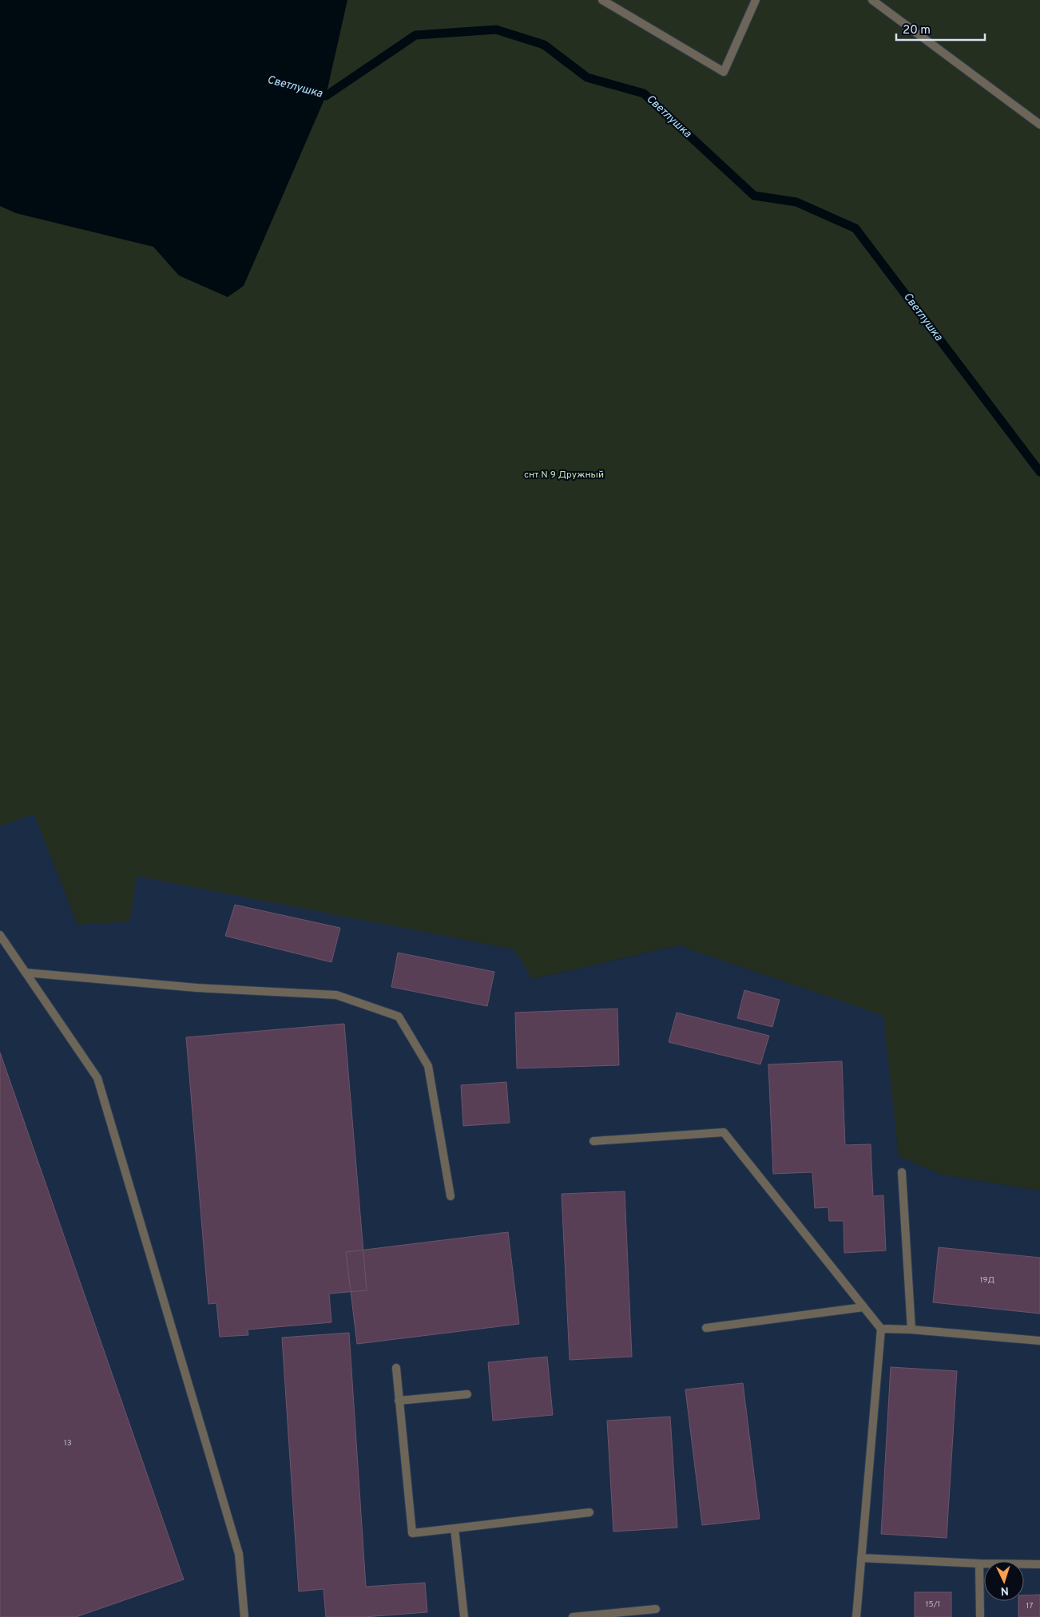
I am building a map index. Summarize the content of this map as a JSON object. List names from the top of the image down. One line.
{"water":["Светлушка"],"parks":["снт N 9 Дружный"],"house_numbers":["19Д","13","15/1","17"],"scale_bar":"20 m","north":"bottom"}
